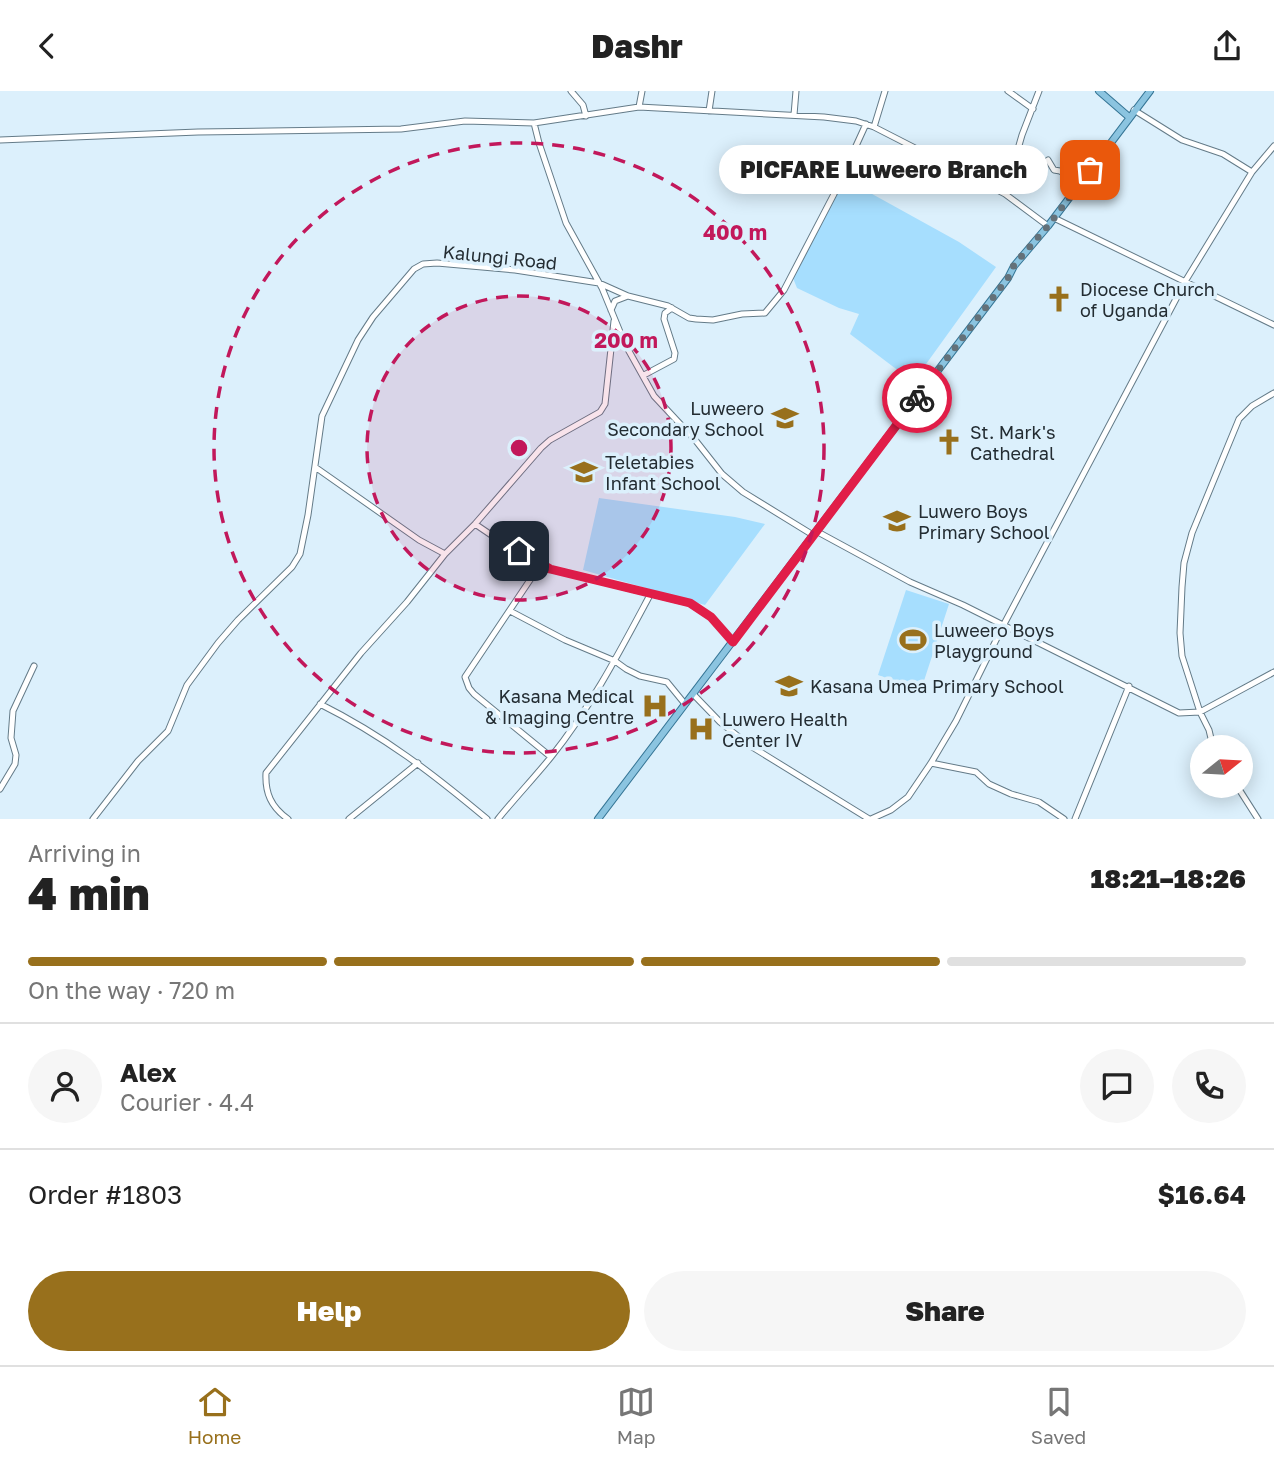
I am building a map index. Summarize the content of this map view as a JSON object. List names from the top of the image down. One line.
{"streets":{"street":["Kalungi Road"]},"places":{"other":["PICFARE Luweero Branch"],"church":["Diocese Church of Uganda","St. Mark's Cathedral"],"school or university":["Luweero Secondary School","Teletabies Infant School","Luwero Boys Primary School","Kasana Umea Primary School"],"sports":["Luweero Boys Playground"],"hospital":["Kasana Medical & Imaging Centre","Luwero Health Center IV"]},"north":"right","page":{"header":"Dashr","bubble":"PICFARE Luweero Branch","heading":["4 min","Arriving in","18:21–18:26"],"panel":["Alex","Courier · 4.4","Order #1803","$16.64"],"bar":"On the way · 720 m","buttons":["Help","Share"],"tabs":["Home","Map","Saved"]},"rings":["400 m","200 m"]}
